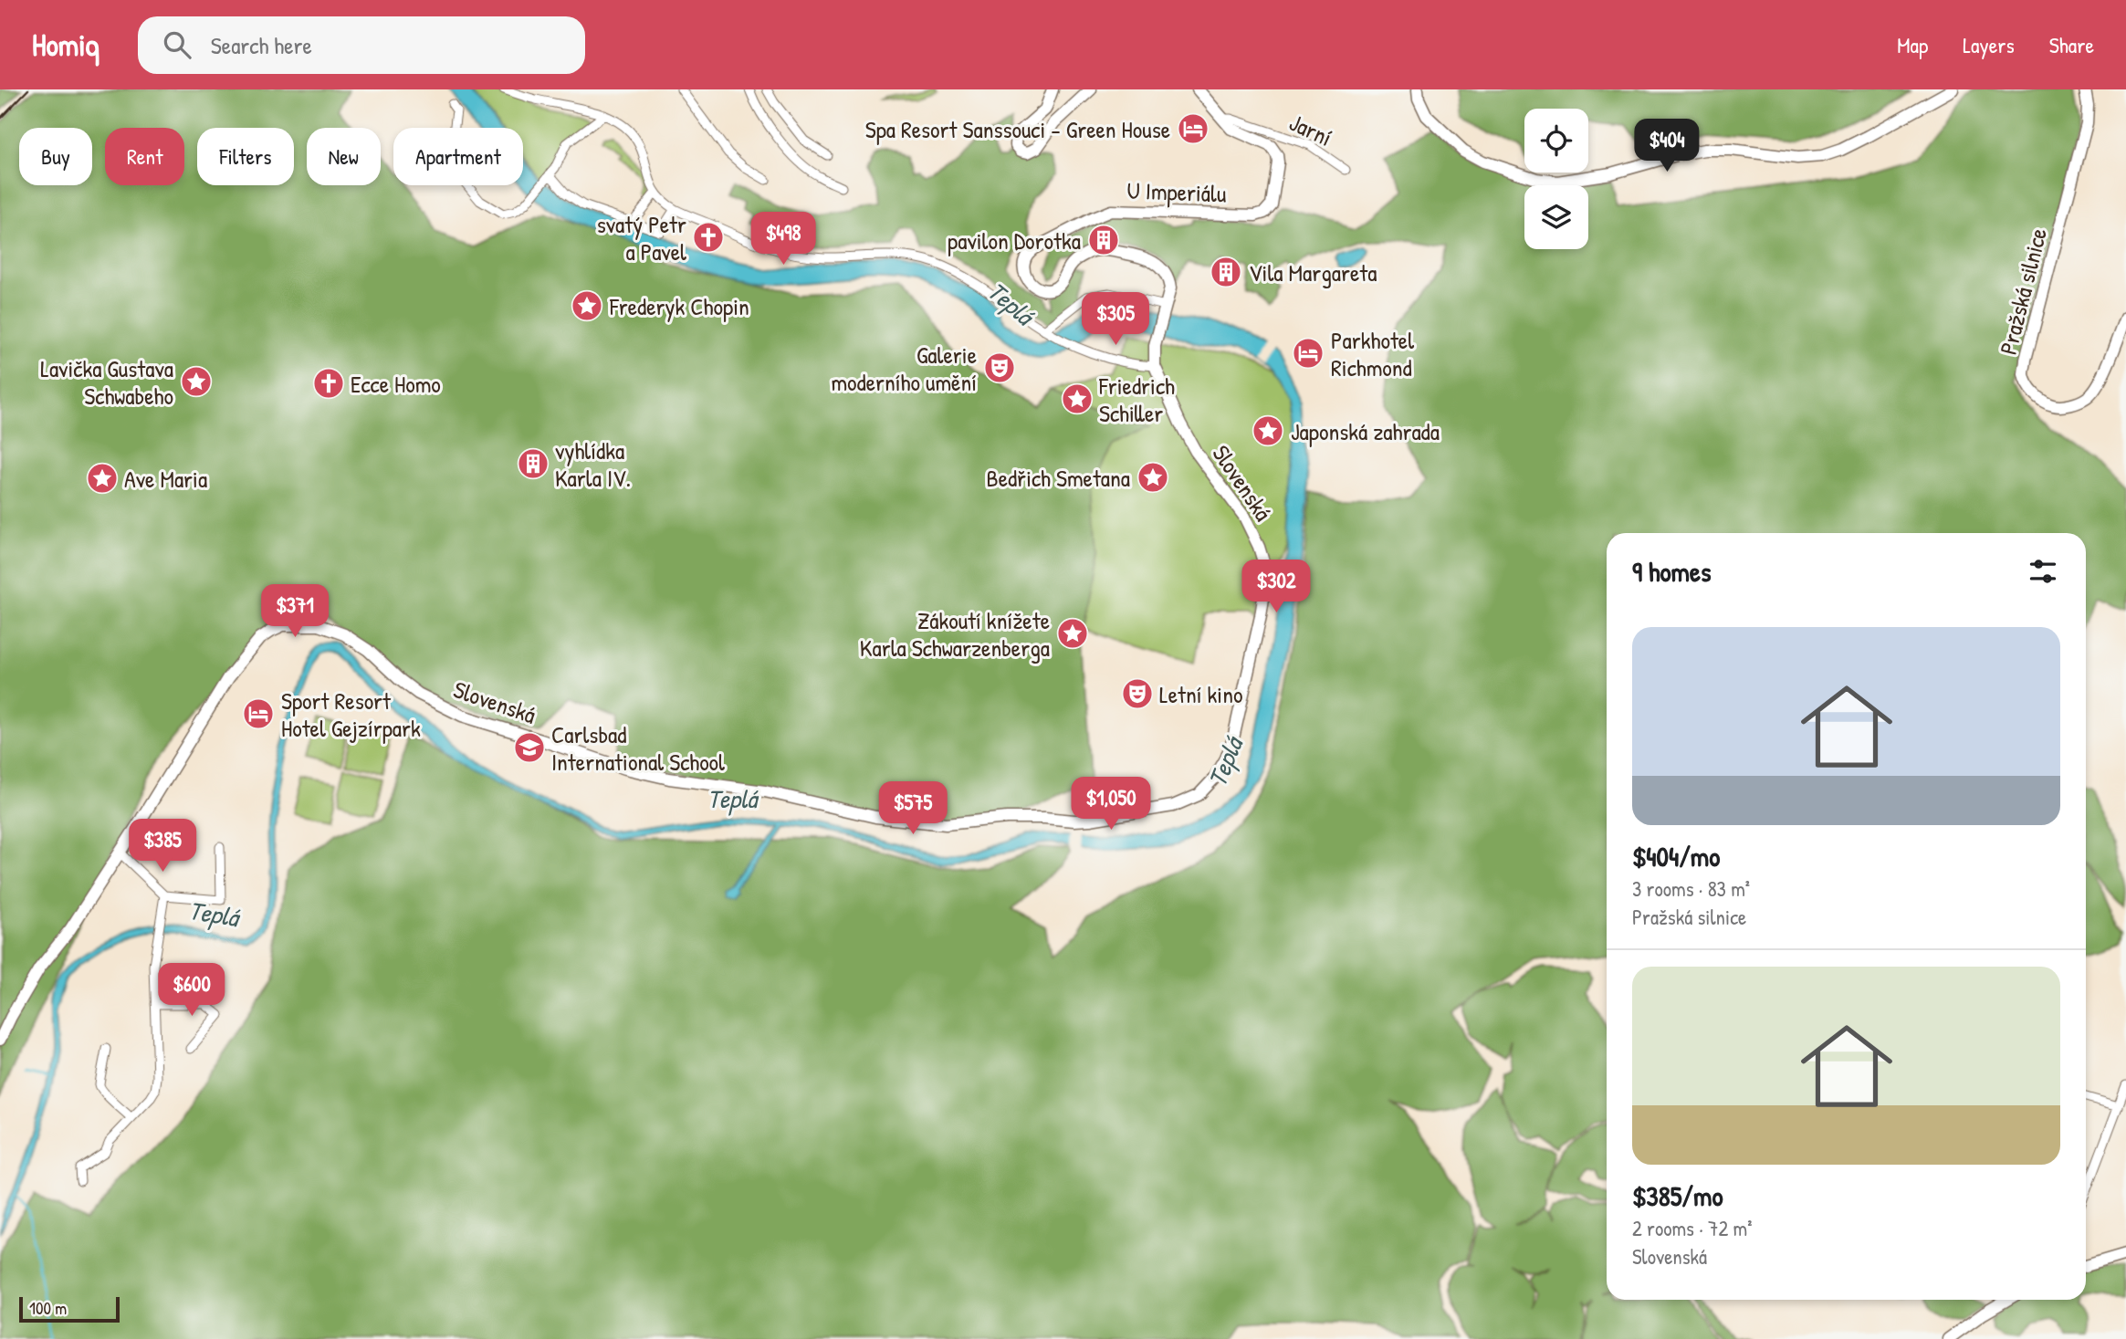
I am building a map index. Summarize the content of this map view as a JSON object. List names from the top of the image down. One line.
{"streets":{"street":["Jarní","U Imperiálu","Pražská silnice","Slovenská"]},"crossings":[["Jarní","U Imperiálu"],["U Imperiálu","Slovenská"]],"water":["Teplá"],"places":{"hotel":["Spa Resort Sanssouci - Green House","Parkhotel Richmond","Sport Resort Hotel Gejzírpark"],"church":["svatý Petr a Pavel","Ecce Homo"],"building":["pavilon Dorotka","Vila Margareta","vyhlídka Karla IV."],"place":["Frederyk Chopin","Lavička Gustava Schwabeho","Friedrich Schiller","Japonská zahrada","Bedřich Smetana","Ave Maria","Zákoutí knížete Karla Schwarzenberga"],"theatre":["Galerie moderního umění","Letní kino"],"school or university":["Carlsbad International School"]},"scale_bar":"100 m","page":{"header":"Homiq","search":"Search here","nav":["Map","Layers","Share"],"price":["$404","$498","$305","$302","$371","$1,050","$575","$385","$600"],"chip":["Buy","Rent","Filters","New","Apartment"],"heading":"9 homes","list":[{"name":"$404/mo","note":"3 rooms · 83 m² · Pražská silnice"},{"name":"$385/mo","note":"2 rooms · 72 m² · Slovenská"}],"scale":"100 m"}}
